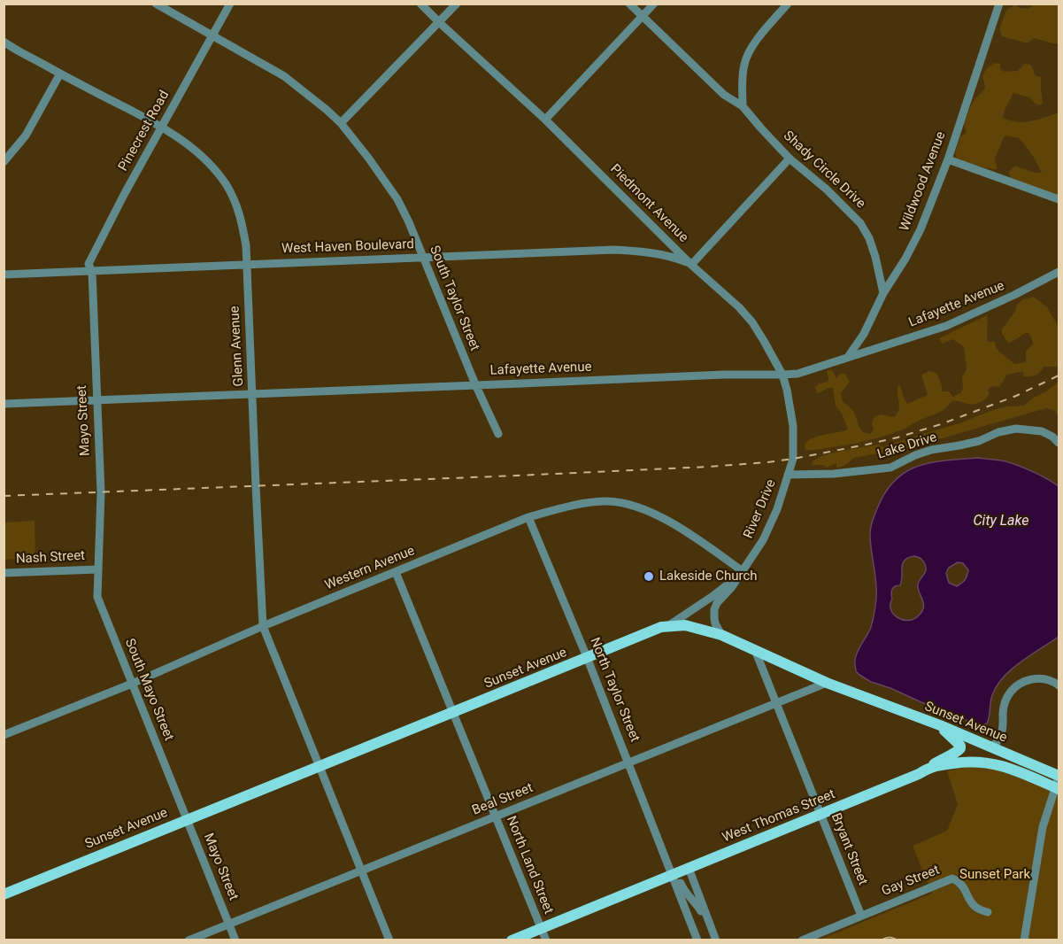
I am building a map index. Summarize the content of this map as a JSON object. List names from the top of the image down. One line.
{"streets":{"main road":["Sunset Avenue","West Thomas Street"],"street":["Pinecrest Road","Shady Circle Drive","Wildwood Avenue","Piedmont Avenue","West Haven Boulevard","South Taylor Street","Lafayette Avenue","Glenn Avenue","Mayo Street","Lake Drive","River Drive","Nash Street","Western Avenue","South Mayo Street","North Taylor Street","Beal Street","Bryant Street","North Land Street","Gay Street"]},"crossings":[["Pinecrest Road","West Haven Boulevard"],["Pinecrest Road","South Taylor Street"],["Pinecrest Road","Glenn Avenue"],["Pinecrest Road","Mayo Street"],["Shady Circle Drive","Wildwood Avenue"],["Wildwood Avenue","Lafayette Avenue"],["Piedmont Avenue","West Haven Boulevard"],["Piedmont Avenue","Lafayette Avenue"],["Piedmont Avenue","River Drive"],["West Haven Boulevard","South Taylor Street"],["West Haven Boulevard","Glenn Avenue"],["West Haven Boulevard","Mayo Street"],["South Taylor Street","Lafayette Avenue"],["Lafayette Avenue","Glenn Avenue"],["Lafayette Avenue","Mayo Street"],["Glenn Avenue","Western Avenue"],["Glenn Avenue","Sunset Avenue"],["Glenn Avenue","Beal Street"],["Mayo Street","Nash Street"],["Mayo Street","Sunset Avenue"],["Mayo Street","South Mayo Street"],["Mayo Street","Beal Street"],["Lake Drive","River Drive"],["River Drive","Western Avenue"],["River Drive","Sunset Avenue"],["Nash Street","South Mayo Street"],["Western Avenue","South Mayo Street"],["Western Avenue","North Taylor Street"],["Western Avenue","North Land Street"],["Sunset Avenue","South Mayo Street"],["Sunset Avenue","North Taylor Street"],["Sunset Avenue","Beal Street"],["Sunset Avenue","West Thomas Street"],["Sunset Avenue","Bryant Street"],["Sunset Avenue","North Land Street"],["North Taylor Street","Beal Street"],["North Taylor Street","West Thomas Street"],["Beal Street","Bryant Street"],["Beal Street","North Land Street"],["West Thomas Street","Bryant Street"],["West Thomas Street","North Land Street"],["Bryant Street","Gay Street"]],"water":["City Lake"],"parks":["Sunset Park"],"places":["Lakeside Church"]}
